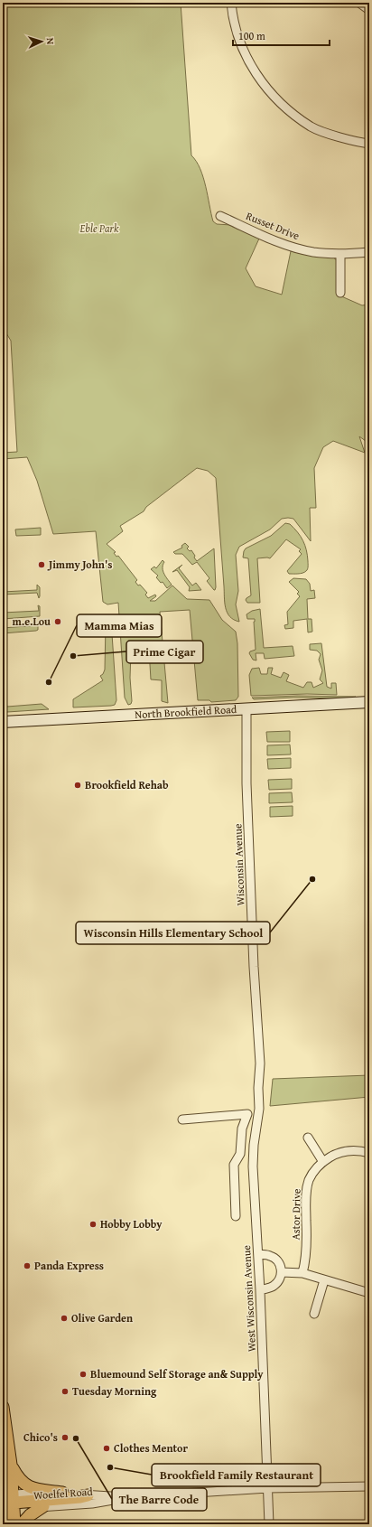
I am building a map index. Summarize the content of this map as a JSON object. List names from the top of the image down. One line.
{"streets":{"street":["Russet Drive","North Brookfield Road","Wisconsin Avenue","Astor Drive","West Wisconsin Avenue","Woelfel Road"]},"crossings":[["North Brookfield Road","Wisconsin Avenue"],["Wisconsin Avenue","West Wisconsin Avenue"],["West Wisconsin Avenue","Woelfel Road"]],"parks":["Eble Park"],"places":["Jimmy John's","m.e.Lou","Prime Cigar","Mamma Mias","Brookfield Rehab","Wisconsin Hills Elementary School","Hobby Lobby","Panda Express","Olive Garden","Bluemound Self Storage an& Supply","Tuesday Morning","Chico's","The Barre Code","Clothes Mentor","Brookfield Family Restaurant"],"scale_bar":"100 m","north":"right"}
